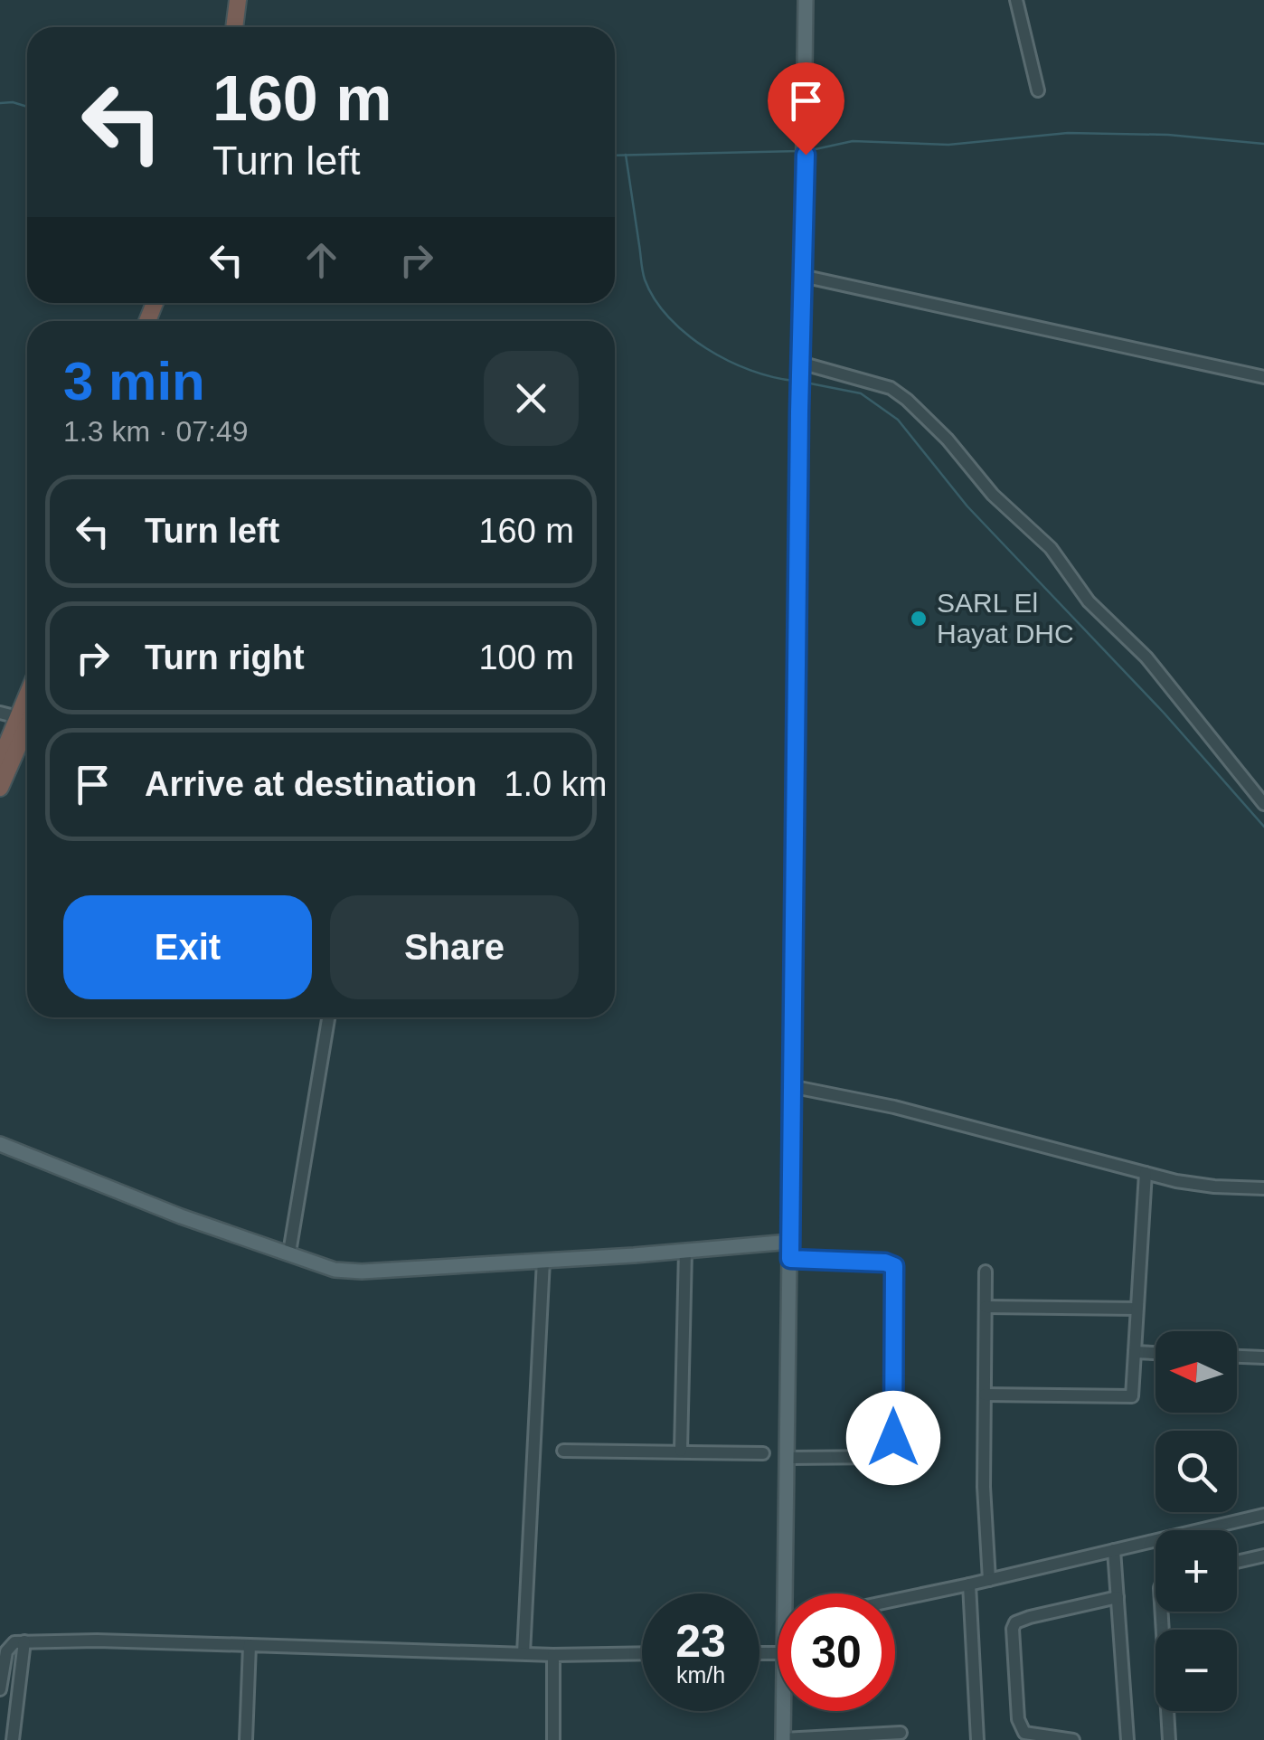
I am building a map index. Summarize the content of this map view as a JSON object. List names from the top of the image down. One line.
{"places":["SARL El Hayat DHC"],"north":"left","page":{"turn":["160 m","Turn left"],"heading":["3 min","1.3 km · 07:49"],"list":[{"name":"Turn left","value":"160 m"},{"name":"Turn right","value":"100 m"},{"name":"Arrive at destination","value":"1.0 km"}],"buttons":["Exit","Share"],"map_buttons":["+","−"],"speed":"23 km/h","limit":"30"}}
